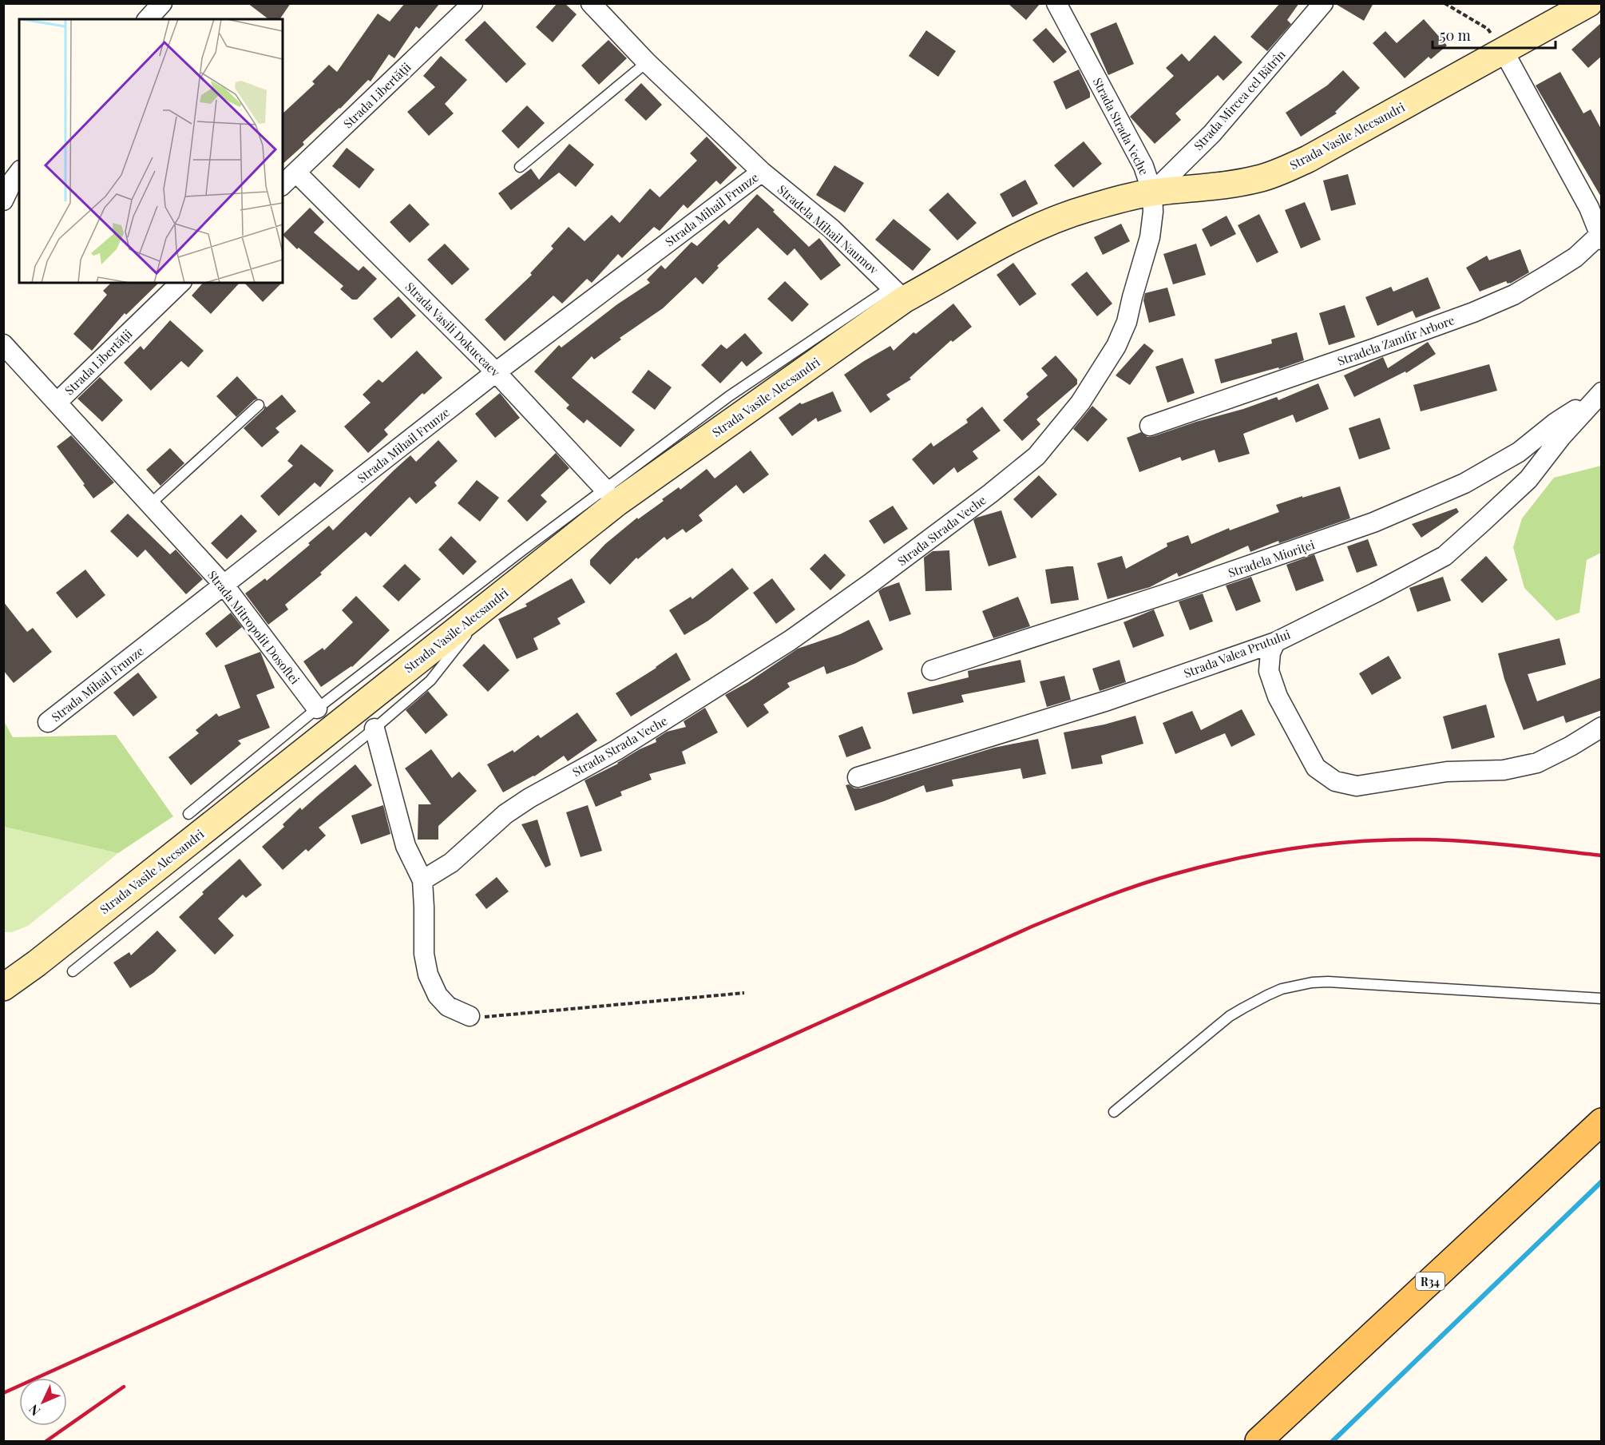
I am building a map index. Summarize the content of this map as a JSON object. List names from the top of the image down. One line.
{"streets":{"main road":["Strada Vasile Alecsandri","R34"],"street":["Strada Libertății","Strada Mircea cel Bătrîn","Strada Strada Veche","Strada Mihail Frunze","Stradela Mihail Naumov","Strada Vasili Dokuceaev","Stradela Zamfir Arbore","Stradela Mioriței","Strada Mitropolit Dosoftei","Strada Valea Prutului"]},"crossings":[["Strada Libertății","Strada Vasili Dokuceaev"],["Strada Libertății","Strada Mitropolit Dosoftei"],["Strada Mircea cel Bătrîn","Strada Strada Veche"],["Strada Mircea cel Bătrîn","Strada Vasile Alecsandri"],["Strada Strada Veche","Strada Vasile Alecsandri"],["Strada Vasile Alecsandri","Stradela Mihail Naumov"],["Strada Vasile Alecsandri","Stradela Zamfir Arbore"],["Strada Mihail Frunze","Stradela Mihail Naumov"],["Strada Mihail Frunze","Strada Vasili Dokuceaev"],["Strada Mihail Frunze","Strada Mitropolit Dosoftei"],["Stradela Mioriței","Strada Valea Prutului"]],"scale_bar":"50 m","north":"bottom left"}
